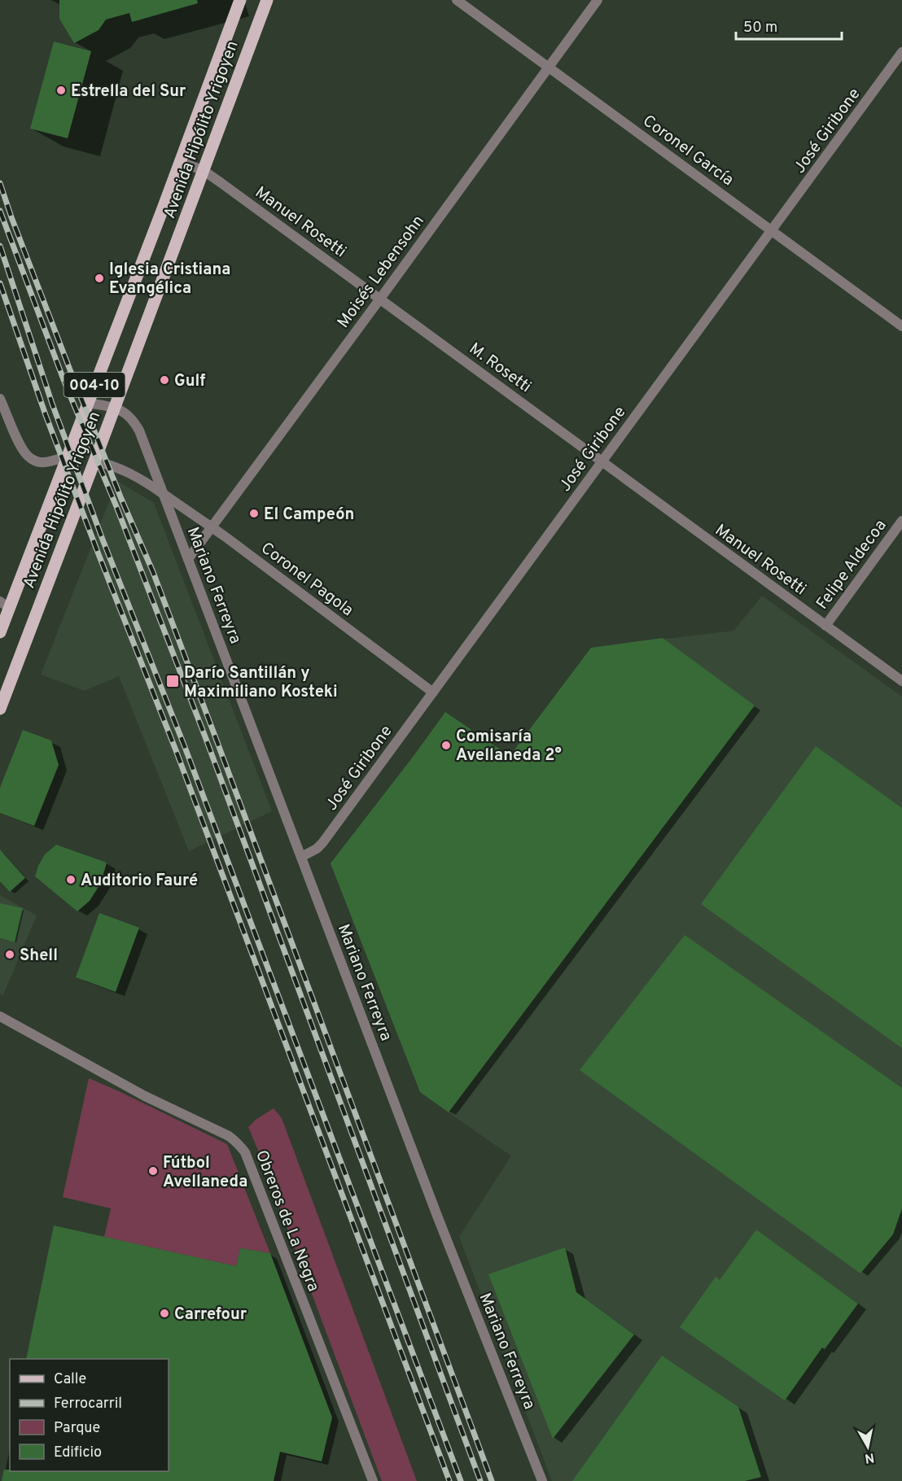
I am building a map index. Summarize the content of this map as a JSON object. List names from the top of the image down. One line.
{"streets":{"main road":["Avenida Hipólito Yrigoyen","004-10"],"street":["José Giribone","Coronel García","Manuel Rosetti","Moisés Lebensohn","M. Rosetti","Felipe Aldecoa","Coronel Pagola","Mariano Ferreyra","Obreros de La Negra"]},"crossings":[["Avenida Hipólito Yrigoyen","Manuel Rosetti"],["Avenida Hipólito Yrigoyen","Mariano Ferreyra"],["José Giribone","Coronel García"],["José Giribone","Manuel Rosetti"],["José Giribone","M. Rosetti"],["José Giribone","Coronel Pagola"],["José Giribone","Mariano Ferreyra"],["Coronel García","Moisés Lebensohn"],["Manuel Rosetti","Moisés Lebensohn"],["Manuel Rosetti","M. Rosetti"],["Manuel Rosetti","Felipe Aldecoa"],["Moisés Lebensohn","M. Rosetti"],["Moisés Lebensohn","Coronel Pagola"],["Moisés Lebensohn","Mariano Ferreyra"],["Coronel Pagola","Mariano Ferreyra"]],"places":{"other":["Estrella del Sur","Iglesia Cristiana Evangélica","Gulf","El Campeón","Comisaría Avellaneda 2°","Auditorio Fauré","Shell","Fútbol Avellaneda","Carrefour"],"transit":["Darío Santillán y Maximiliano Kosteki"]},"legend":["Calle","Ferrocarril","Parque","Edificio"],"scale_bar":"50 m","north":"bottom"}
